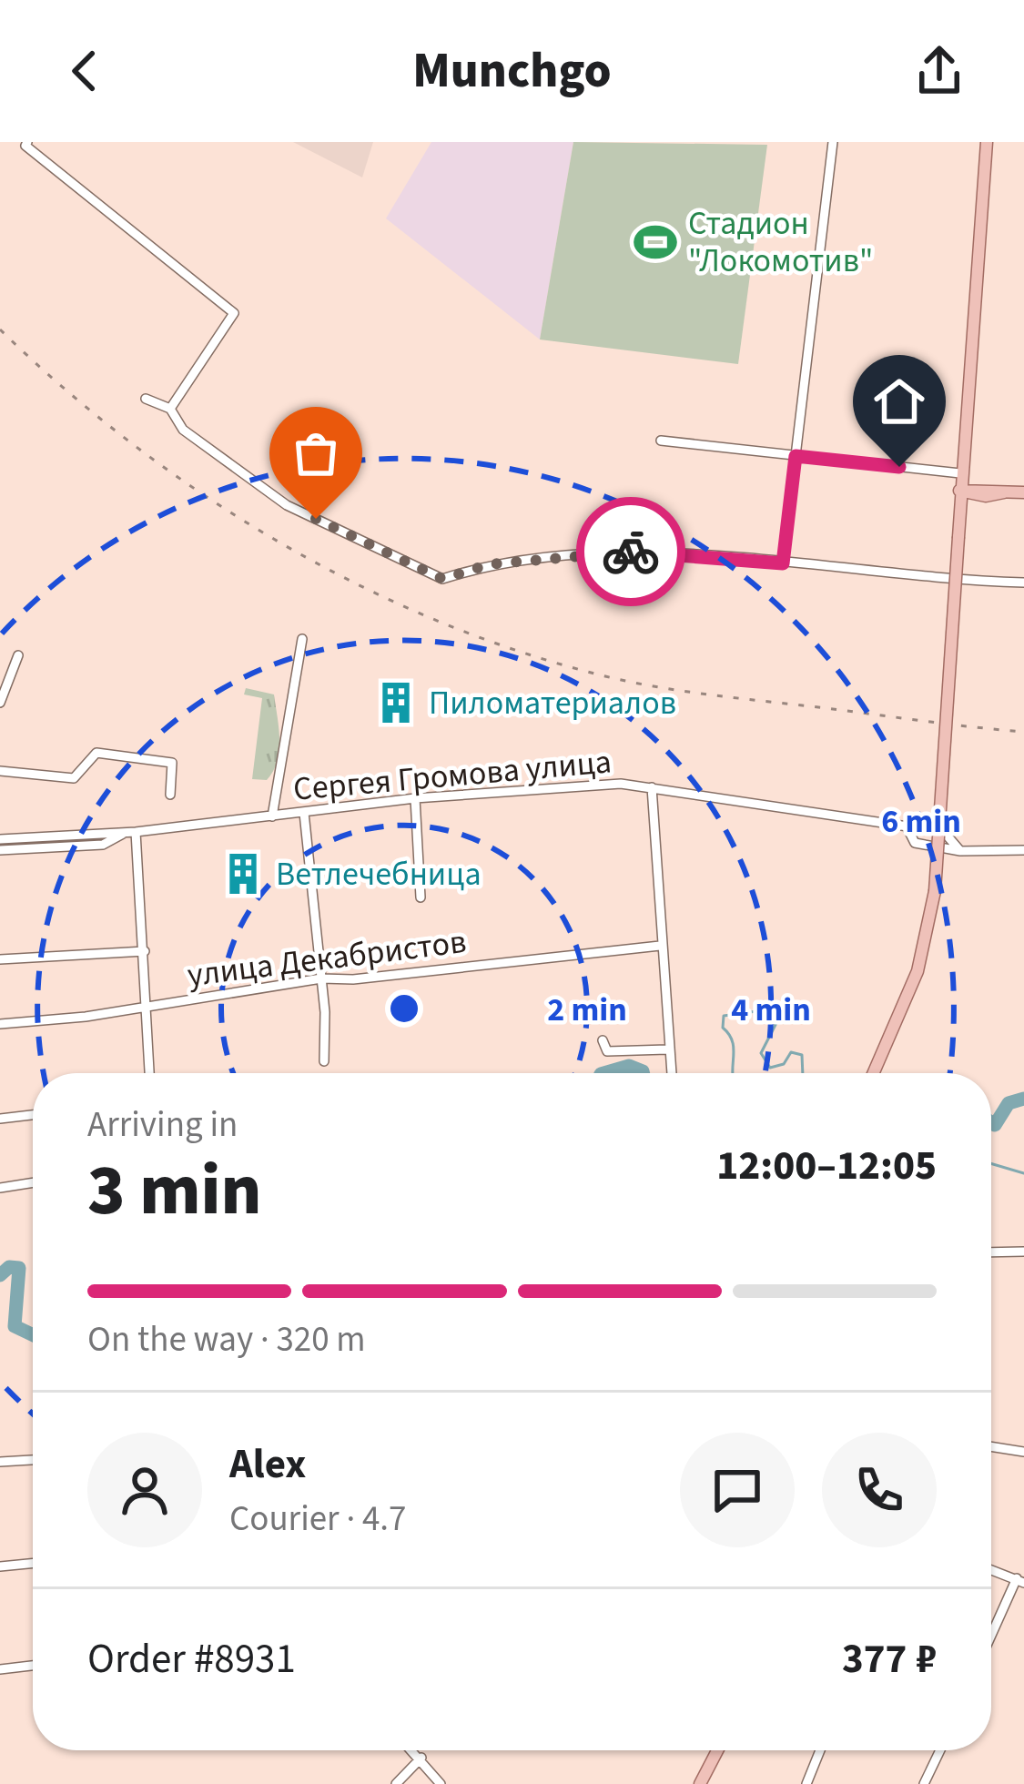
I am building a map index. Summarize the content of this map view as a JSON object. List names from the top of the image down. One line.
{"streets":{"street":["Сергея Громова улица","улица Декабристов"]},"places":{"sports":["Стадион \"Локомотив\""],"building":["Пиломатериалов","Ветлечебница"]},"page":{"header":"Munchgo","heading":["3 min","Arriving in","12:00–12:05"],"panel":["Alex","Courier · 4.7","Order #8931","377 ₽"],"bar":"On the way · 320 m"},"rings":["6 min","2 min","4 min"]}
